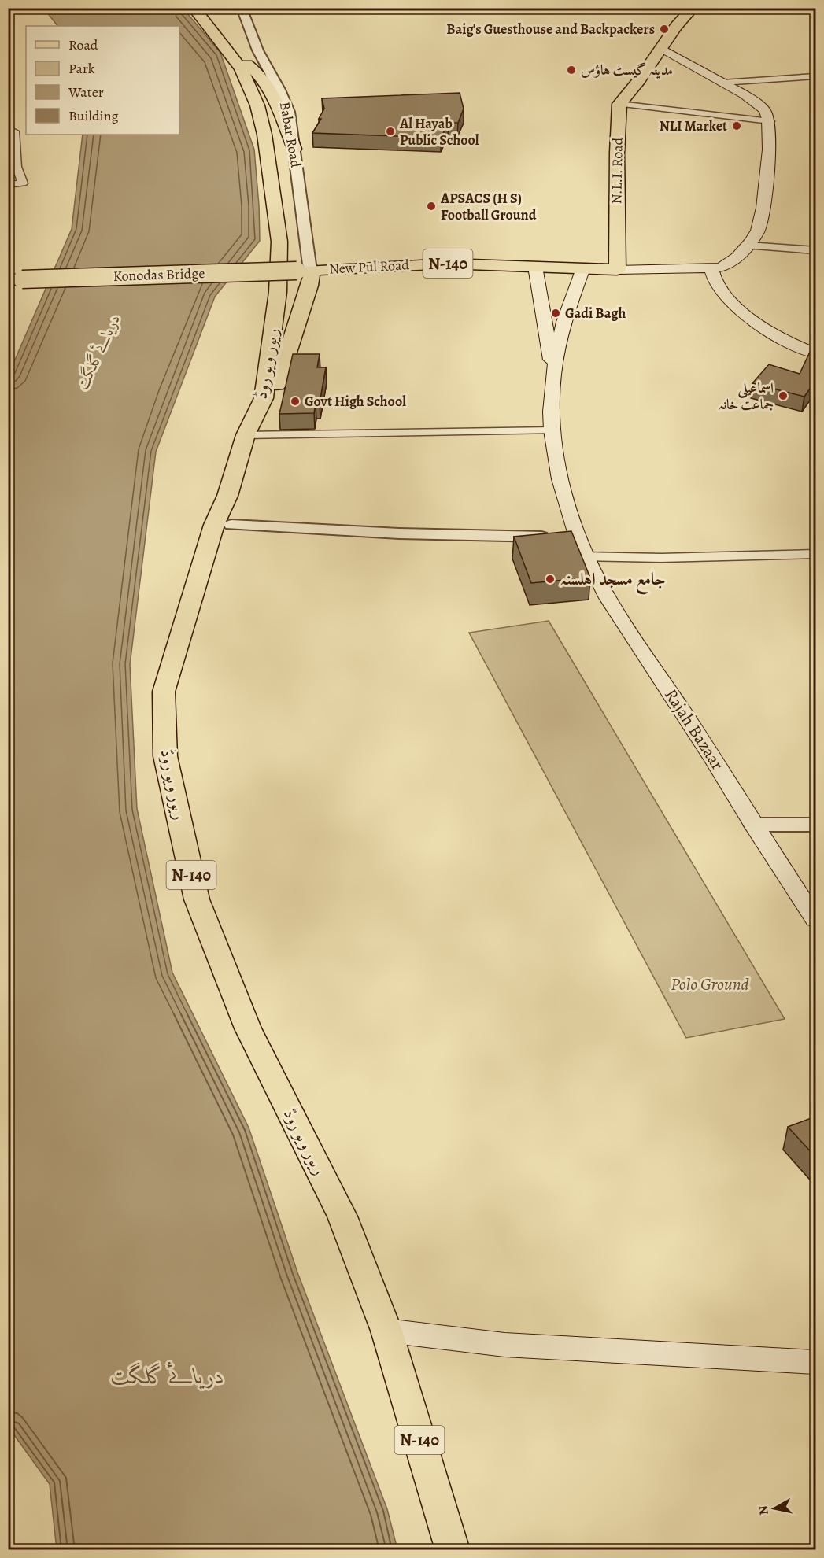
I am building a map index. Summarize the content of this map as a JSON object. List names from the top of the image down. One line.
{"streets":{"highway":["N.L.I. Road","N-140","New Pul Road","ریور ویو روڈ"],"main road":["Konodas Bridge","Rajah Bazaar"],"street":["Babar Road"]},"crossings":[["Babar Road","N-140"],["Babar Road","New Pul Road"],["Babar Road","Konodas Bridge"],["N.L.I. Road","N-140"],["N-140","New Pul Road"],["N-140","Konodas Bridge"],["N-140","ریور ویو روڈ"],["New Pul Road","Konodas Bridge"]],"water":["دریائے گلگت"],"parks":["Polo Ground"],"places":["Baig's Guesthouse and Backpackers","مدینہ گیسٹ ہاؤس","NLI Market","Al Hayab Public School","APSACS (H S) Football Ground","Gadi Bagh","اسماعیلی جماعت خانہ","Govt High School","جامع مسجد اہلسنہ"],"legend":["Road","Park","Water","Building"],"north":"left"}
